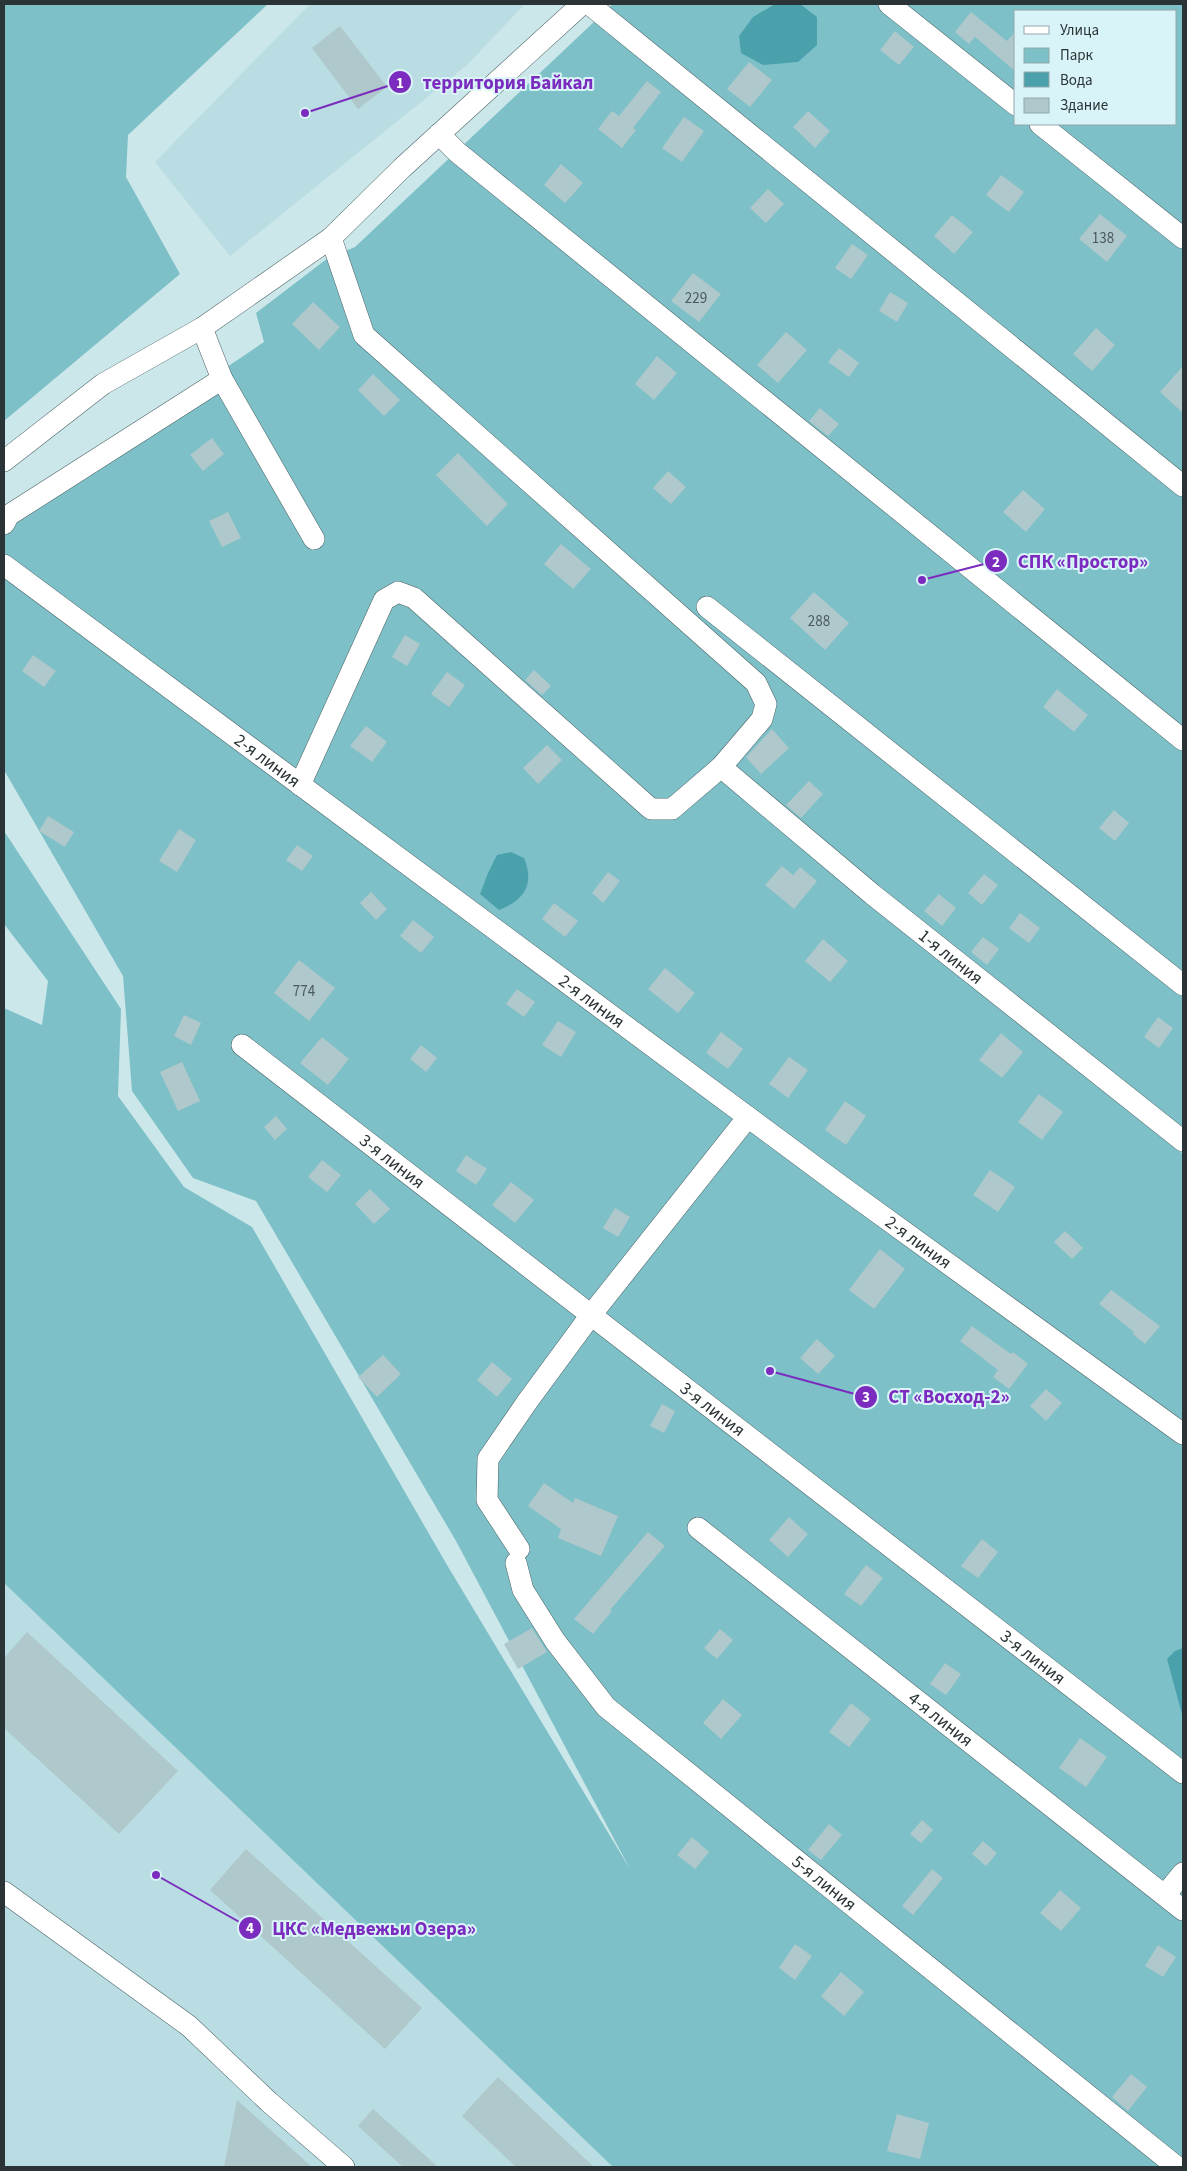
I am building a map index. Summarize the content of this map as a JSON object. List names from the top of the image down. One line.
{"streets":{"street":["2-я линия","1-я линия","3-я линия","4-я линия","5-я линия"]},"crossings":[["2-я линия","5-я линия"],["3-я линия","5-я линия"]],"places":["территория Байкал","СПК «Простор»","СТ «Восход-2»","ЦКС «Медвежьи Озера»"],"house_numbers":["138","229","288","774"],"legend":["Улица","Парк","Вода","Здание"]}
